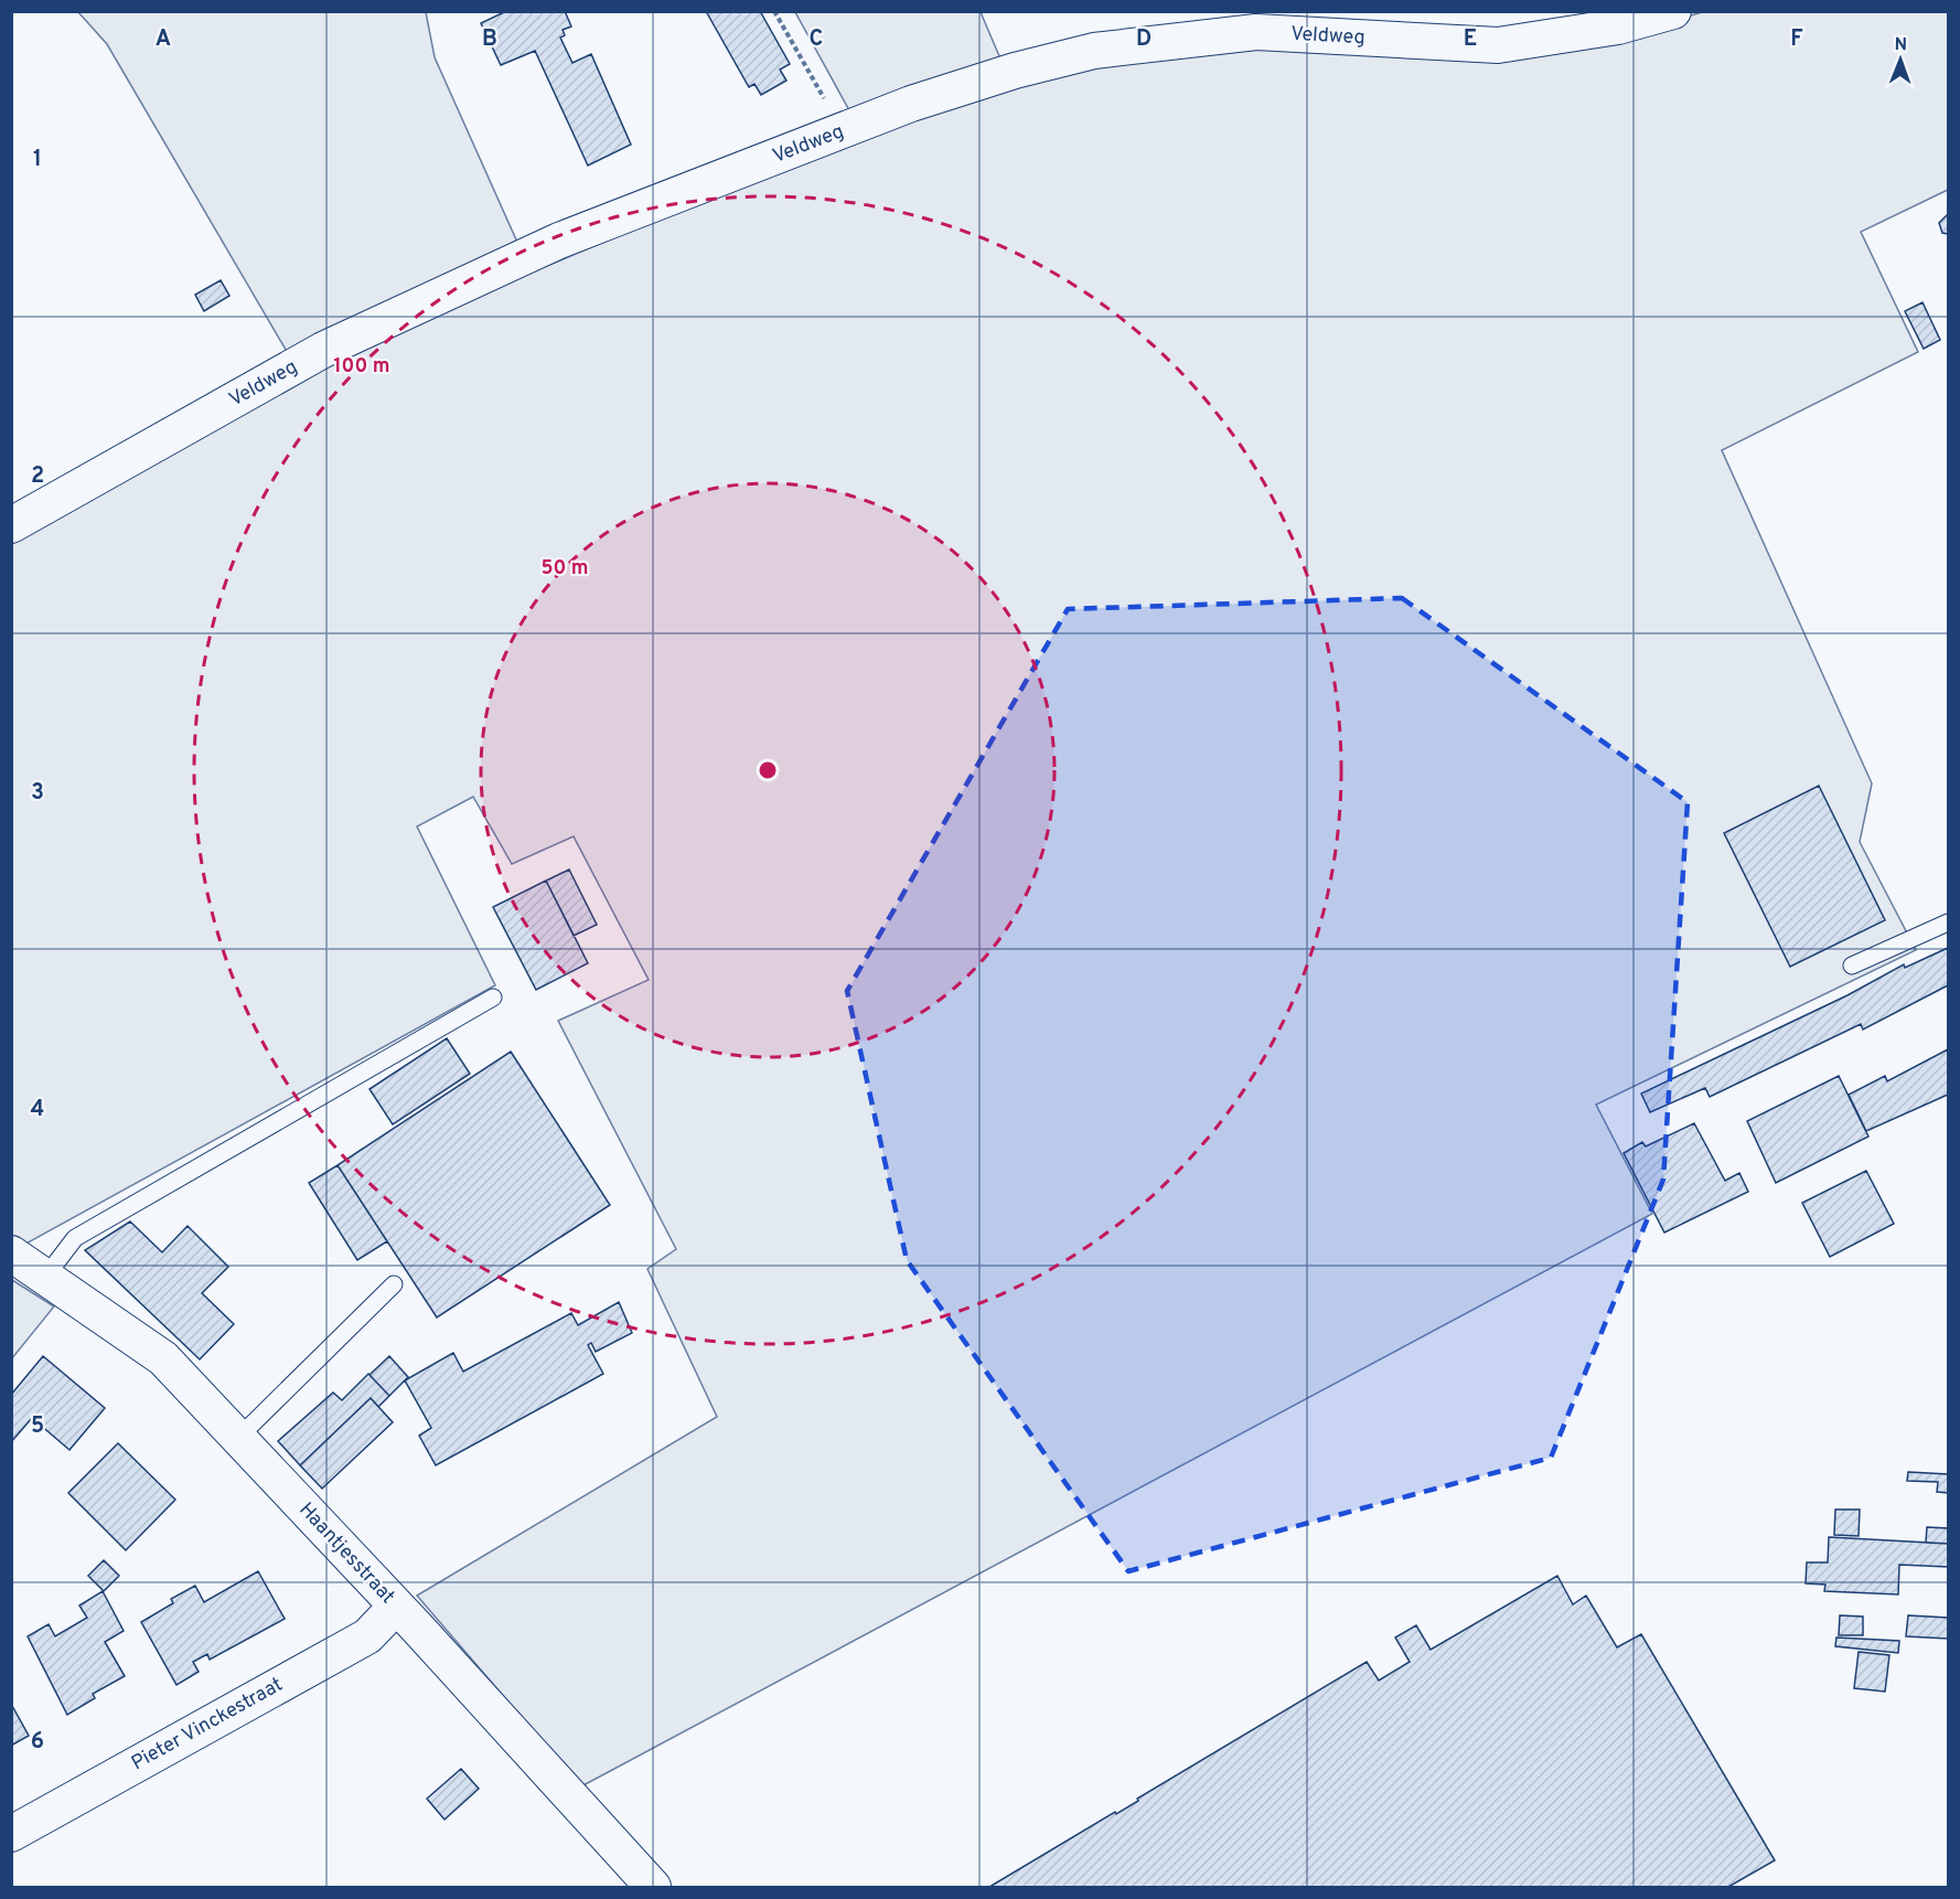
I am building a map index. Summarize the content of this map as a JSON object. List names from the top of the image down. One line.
{"streets":{"street":["Veldweg","Haantjesstraat","Pieter Vinckestraat"]},"crossings":[["Haantjesstraat","Pieter Vinckestraat"]],"north":"top","grid":{"columns":["A","B","C","D","E","F"],"rows":["1","2","3","4","5","6"]},"rings":["100 m","50 m"]}
